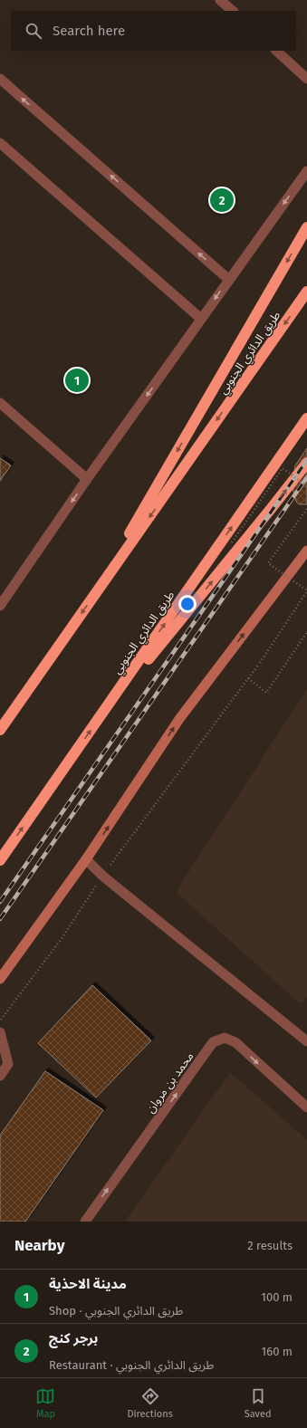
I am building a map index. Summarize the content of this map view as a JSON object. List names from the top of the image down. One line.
{"streets":{"highway":["طريق الدائري الجنوبي"],"street":["محمد بن مروان"]},"page":{"search":"Search here","pins":["2","1"],"heading":["Nearby","2 results"],"list":[{"mark":"1","name":"مدينة الاحذية","note":"Shop · طريق الدائري الجنوبي","value":"100 m"},{"mark":"2","name":"برجر كنج","note":"Restaurant · طريق الدائري الجنوبي","value":"160 m"}],"nav":["Map","Directions","Saved"]}}
